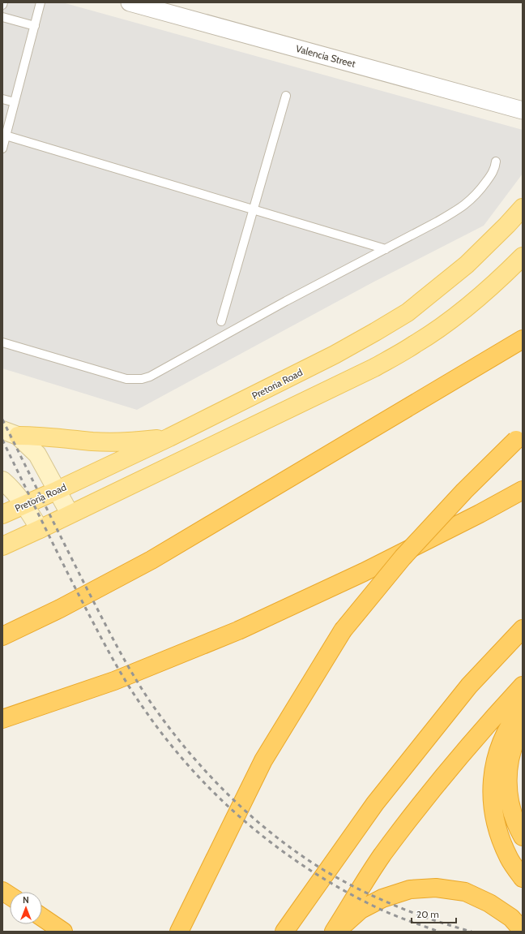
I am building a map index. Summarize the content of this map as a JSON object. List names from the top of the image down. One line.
{"streets":{"main road":["Pretoria Road"],"street":["Valencia Street"]},"scale_bar":"20 m","north":"top"}
